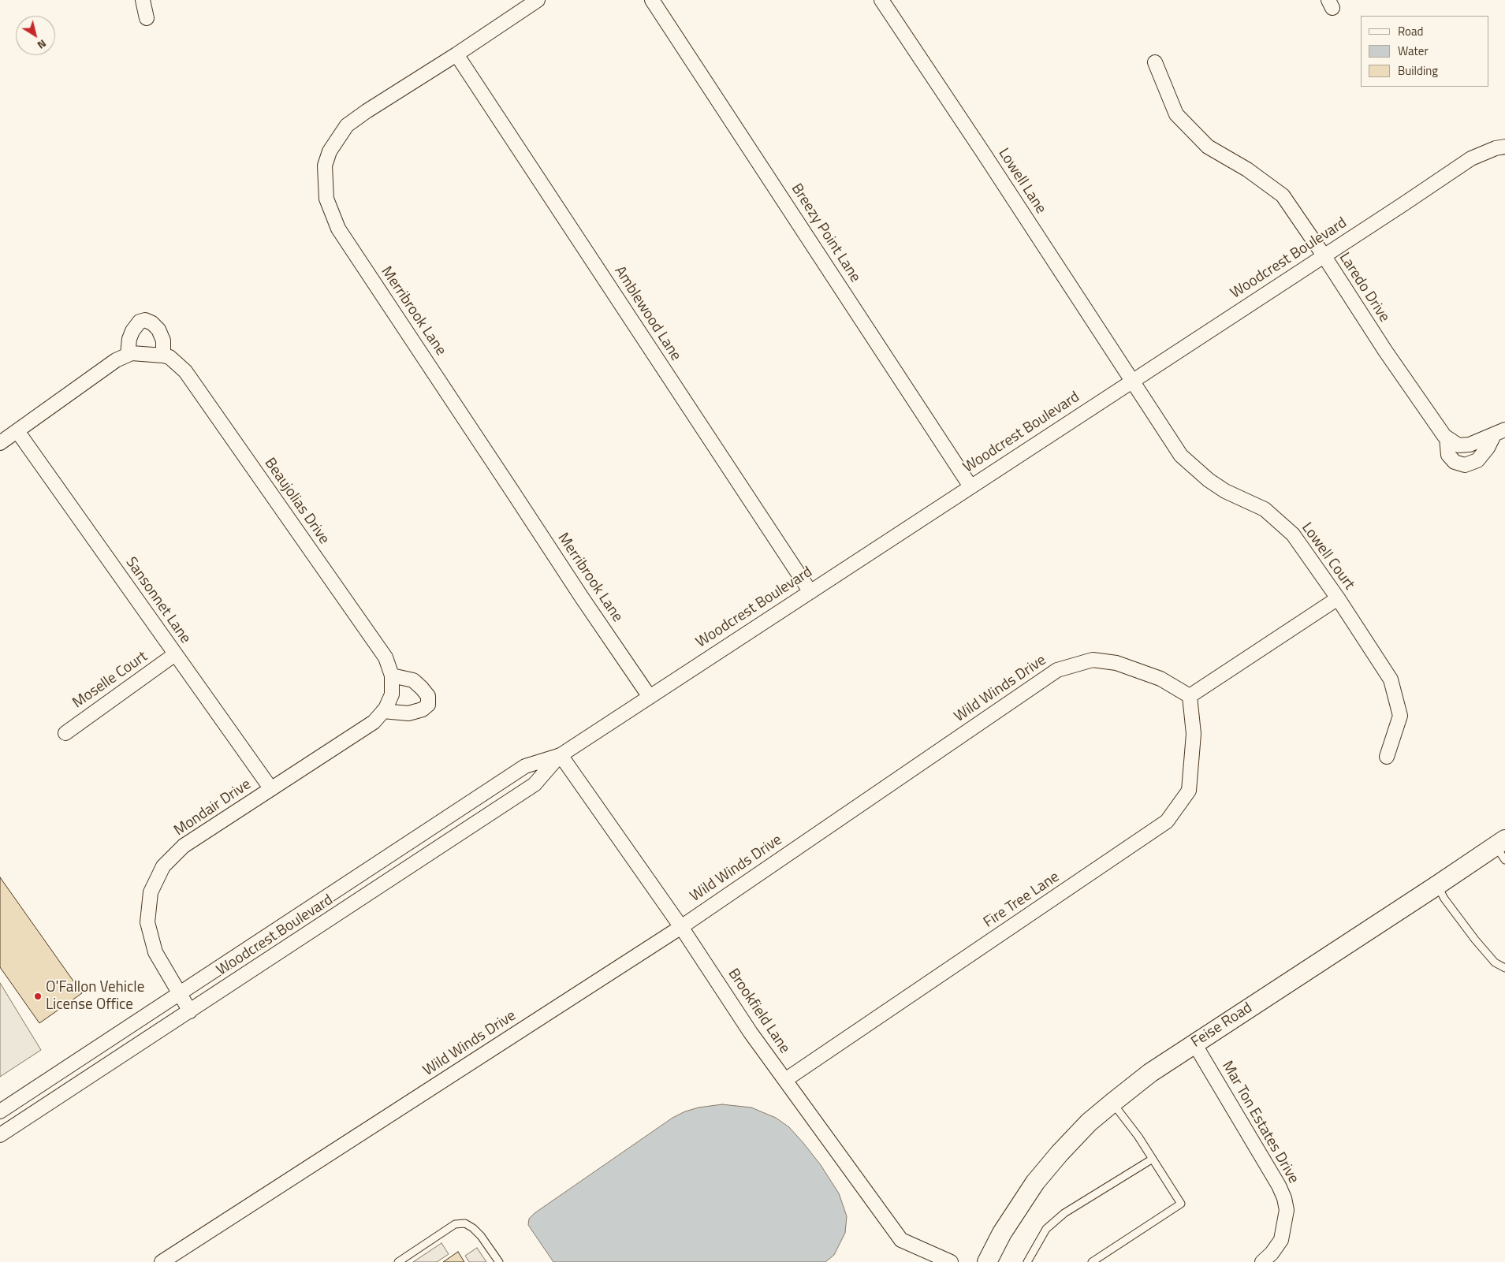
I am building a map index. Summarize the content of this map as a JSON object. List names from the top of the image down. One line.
{"streets":{"main road":["Feise Road"],"street":["Lowell Lane","Breezy Point Lane","Woodcrest Boulevard","Laredo Drive","Merribrook Lane","Amblewood Lane","Beaujolias Drive","Lowell Court","Sansonnet Lane","Moselle Court","Wild Winds Drive","Mondair Drive","Fire Tree Lane","Brookfield Lane","Mar Ton Estates Drive"]},"crossings":[["Lowell Lane","Woodcrest Boulevard"],["Lowell Lane","Lowell Court"],["Breezy Point Lane","Woodcrest Boulevard"],["Woodcrest Boulevard","Laredo Drive"],["Woodcrest Boulevard","Merribrook Lane"],["Woodcrest Boulevard","Amblewood Lane"],["Woodcrest Boulevard","Lowell Court"],["Woodcrest Boulevard","Mondair Drive"],["Woodcrest Boulevard","Brookfield Lane"],["Merribrook Lane","Amblewood Lane"],["Beaujolias Drive","Sansonnet Lane"],["Beaujolias Drive","Mondair Drive"],["Sansonnet Lane","Moselle Court"],["Sansonnet Lane","Mondair Drive"],["Wild Winds Drive","Fire Tree Lane"],["Wild Winds Drive","Brookfield Lane"],["Fire Tree Lane","Brookfield Lane"],["Feise Road","Mar Ton Estates Drive"]],"places":["O'Fallon Vehicle License Office"],"legend":["Road","Water","Building"],"north":"bottom right"}
